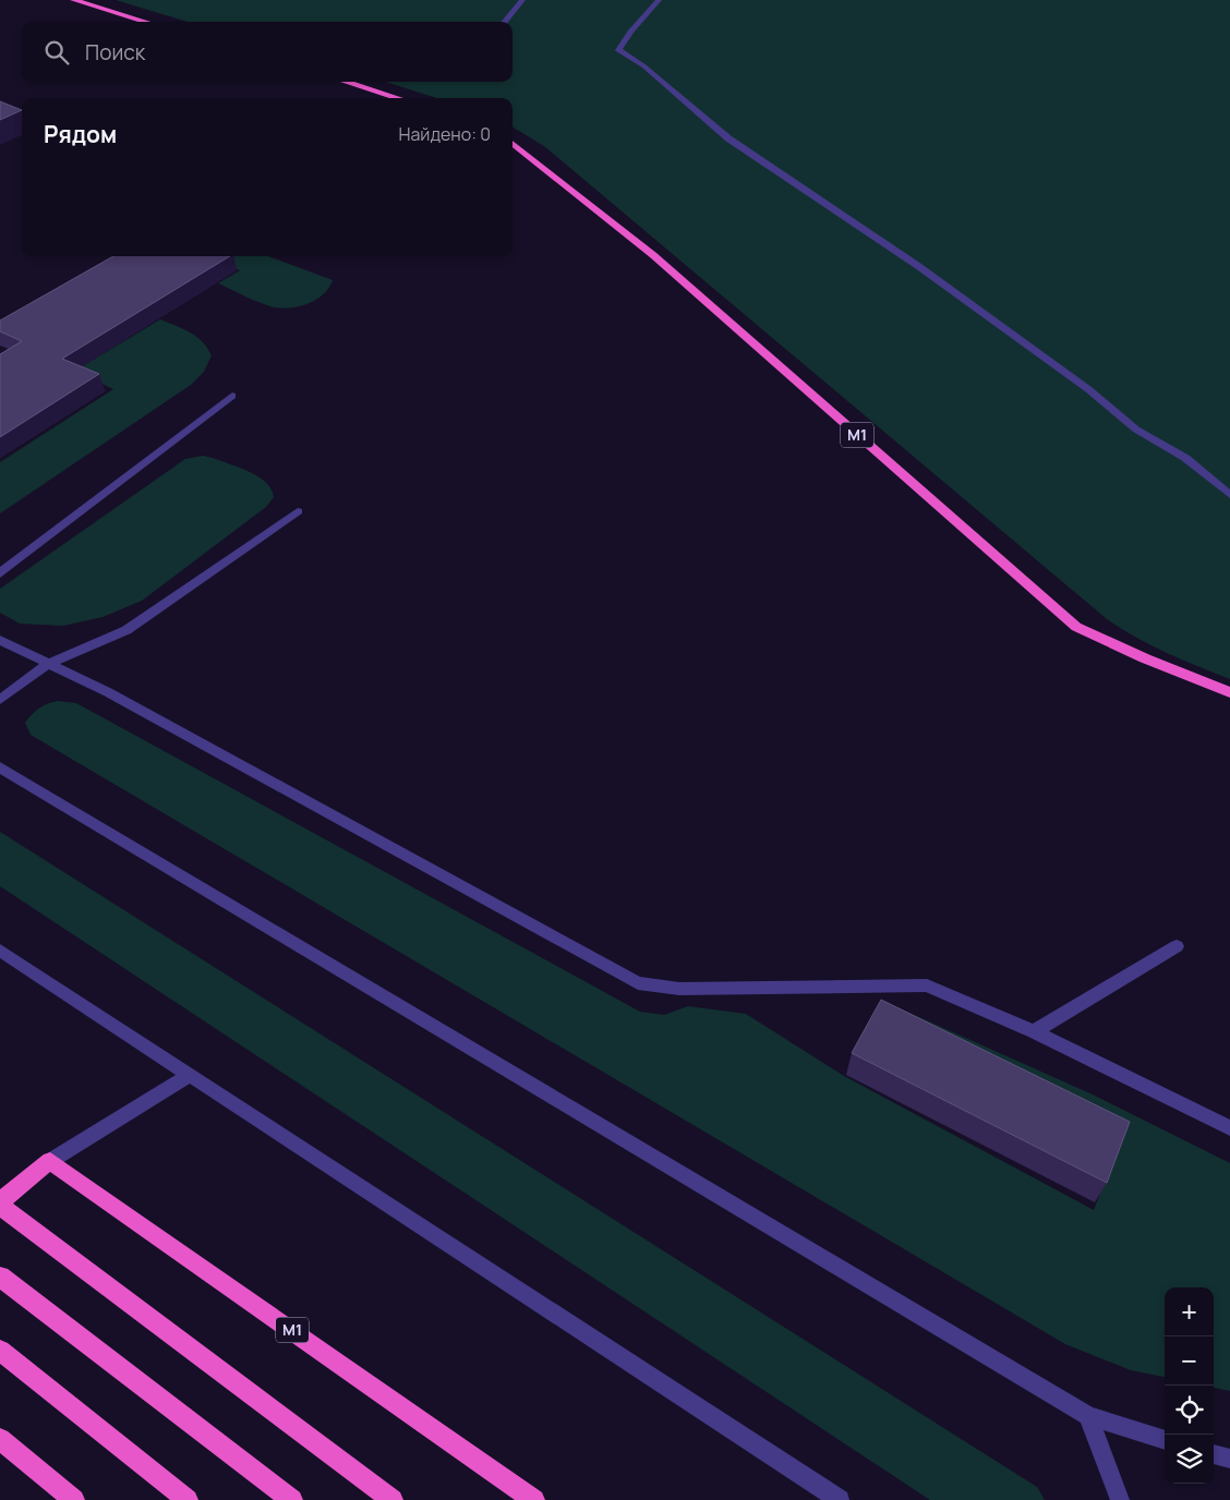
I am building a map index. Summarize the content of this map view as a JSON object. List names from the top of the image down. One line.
{"streets":{"highway":["М1"]},"page":{"search":"Поиск","heading":["Рядом","Найдено: 0"],"map_buttons":["+","−"]}}
